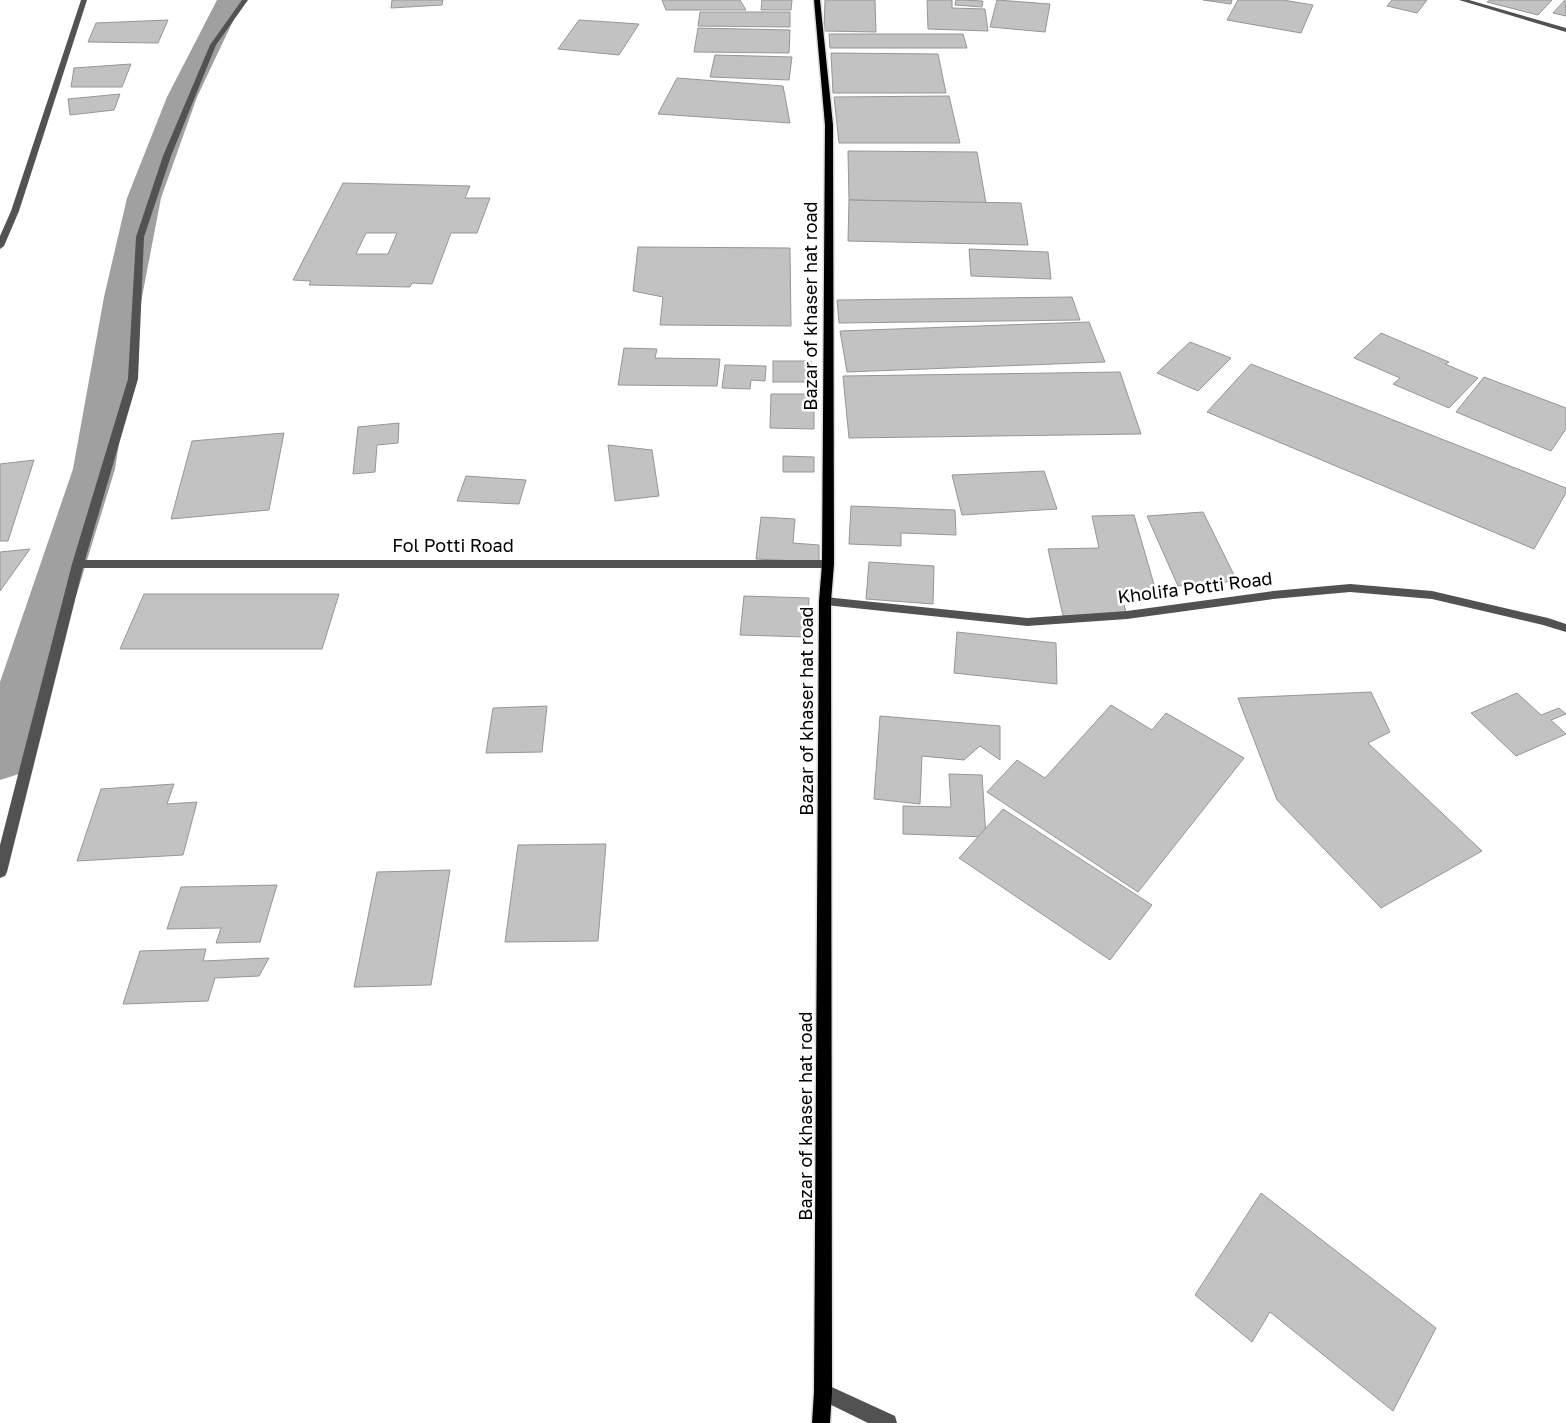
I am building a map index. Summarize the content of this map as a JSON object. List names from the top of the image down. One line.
{"streets":{"main road":["Bazar of khaser hat road"],"street":["Fol Potti Road","Kholifa Potti Road"]},"crossings":[["Bazar of khaser hat road","Fol Potti Road"],["Bazar of khaser hat road","Kholifa Potti Road"]]}
